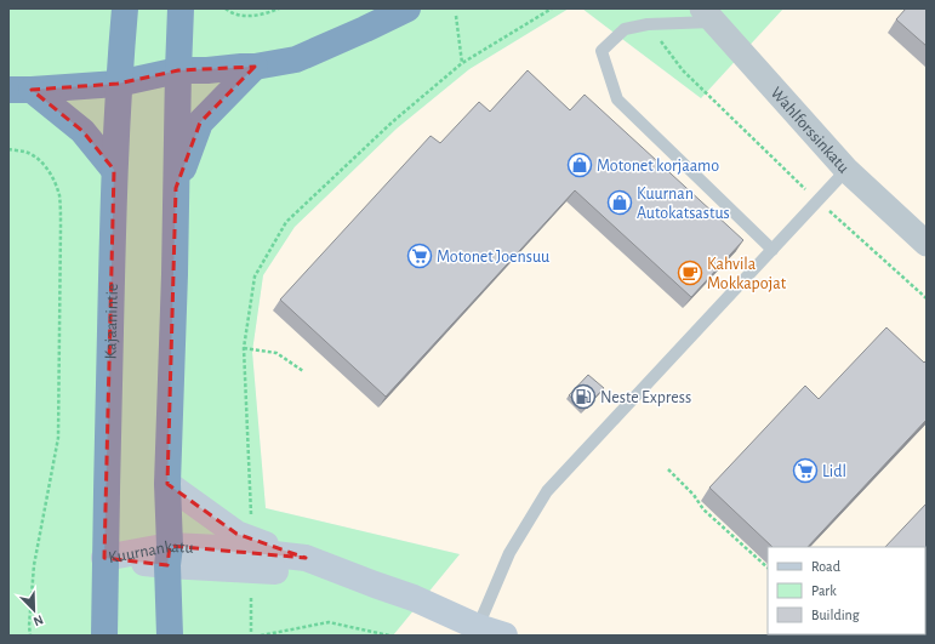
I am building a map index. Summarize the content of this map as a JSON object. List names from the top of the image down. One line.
{"streets":{"highway":["Kajaanintie"],"street":["Wahlforssinkatu","Kuurnankatu"]},"crossings":[["Kajaanintie","Kuurnankatu"]],"places":{"shop":["Motonet korjaamo","Kuurnan Autokatsastus"],"supermarket":["Motonet Joensuu","Lidl"],"cafe":["Kahvila Mokkapojat"],"fuel station":["Neste Express"]},"legend":["Road","Park","Building"],"north":"bottom right"}
